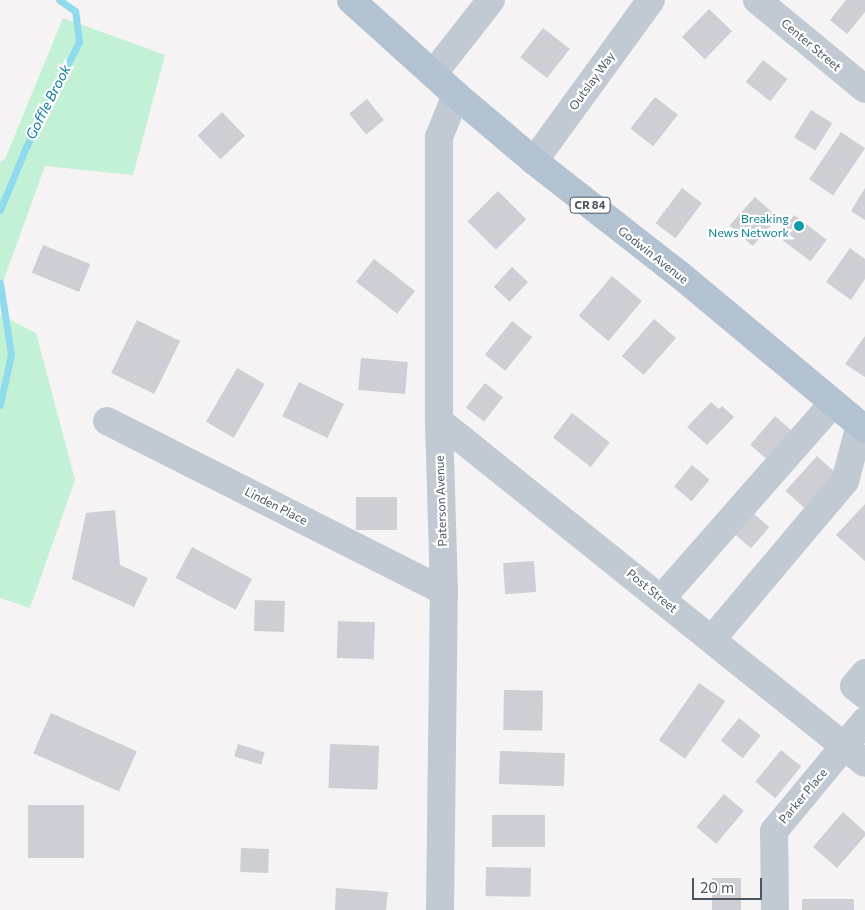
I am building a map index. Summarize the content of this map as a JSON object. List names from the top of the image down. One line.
{"streets":{"main road":["CR 84","Godwin Avenue"],"street":["Center Street","Outslay Way","Paterson Avenue","Linden Place","Post Street","Parker Place"]},"crossings":[["Outslay Way","Godwin Avenue"],["Godwin Avenue","Paterson Avenue"],["Paterson Avenue","Linden Place"],["Paterson Avenue","Post Street"],["Post Street","Parker Place"]],"water":["Goffle Brook"],"places":["Breaking News Network"],"scale_bar":"20 m"}
